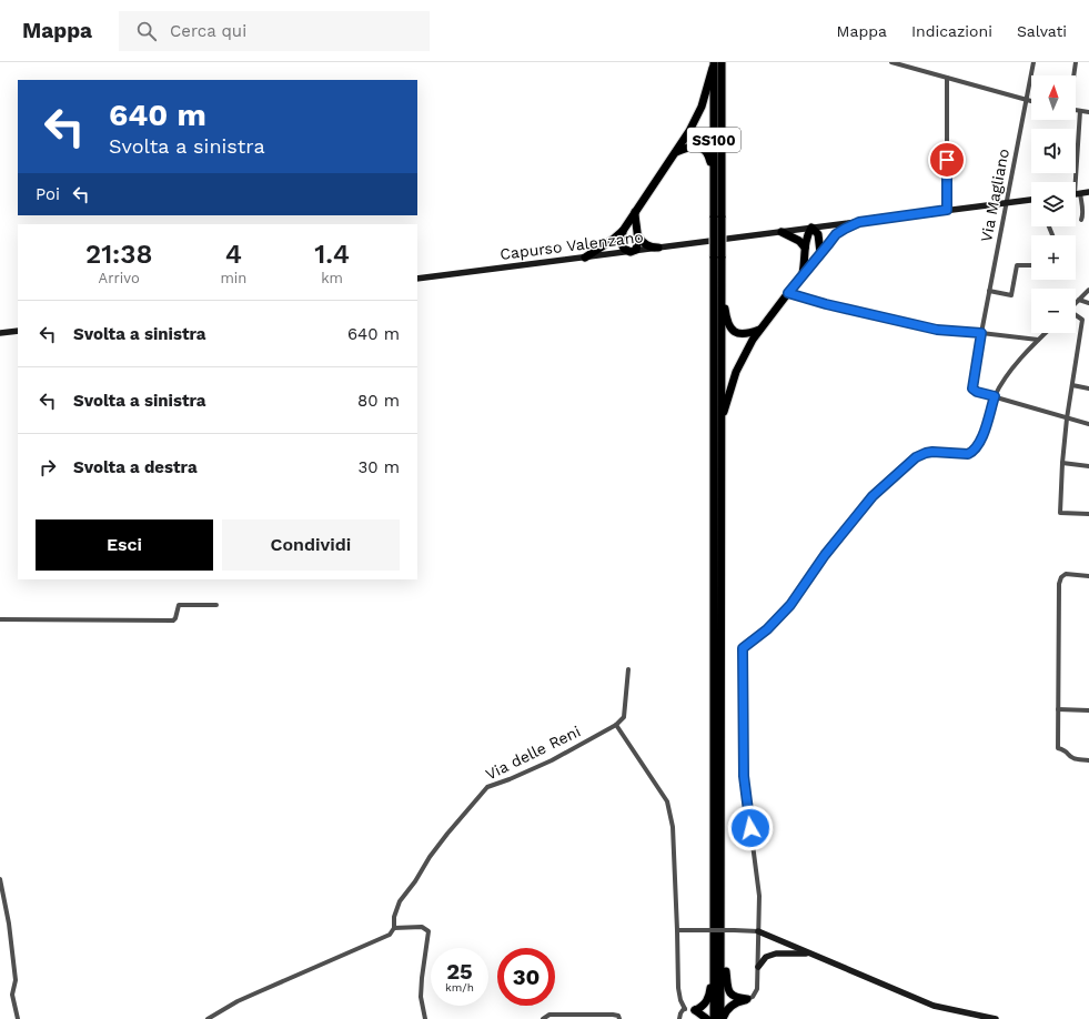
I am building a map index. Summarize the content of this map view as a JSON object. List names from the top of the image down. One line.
{"streets":{"highway":["SS100"],"street":["Via Magliano","Capurso Valenzano","Via delle Reni"]},"crossings":[["SS100","Capurso Valenzano"],["Via Magliano","Capurso Valenzano"]],"north":"top","page":{"header":"Mappa","search":"Cerca qui","nav":["Mappa","Indicazioni","Salvati"],"map_buttons":["+","−"],"turn":["640 m","Svolta a sinistra"],"then":"Poi","eta":["21:38","Arrivo","4","min","1.4","km"],"list":[{"name":"Svolta a sinistra","value":"640 m"},{"name":"Svolta a sinistra","value":"80 m"},{"name":"Svolta a destra","value":"30 m"}],"buttons":["Esci","Condividi"],"speed":"25 km/h","limit":"30"}}
